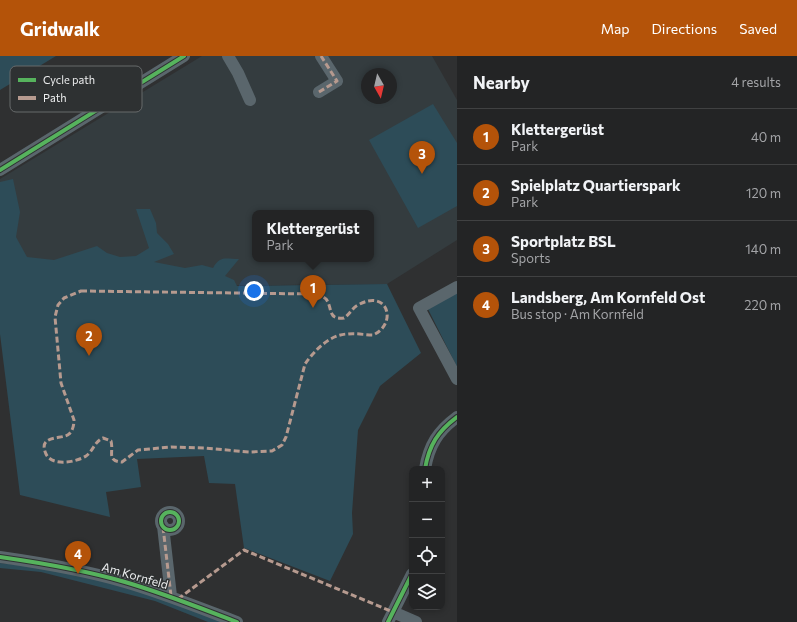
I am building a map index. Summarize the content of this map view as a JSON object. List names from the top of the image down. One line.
{"streets":{"street":["Am Kornfeld"]},"legend":["Cycle path","Path"],"north":"bottom","page":{"header":"Gridwalk","nav":["Map","Directions","Saved"],"heading":["Nearby","4 results"],"list":[{"mark":"1","name":"Klettergerüst","note":"Park","value":"40 m"},{"mark":"2","name":"Spielplatz Quartierspark","note":"Park","value":"120 m"},{"mark":"3","name":"Sportplatz BSL","note":"Sports","value":"140 m"},{"mark":"4","name":"Landsberg, Am Kornfeld Ost","note":"Bus stop · Am Kornfeld","value":"220 m"}],"pins":["3","1","2","4"],"popup":["Klettergerüst","Park"],"map_buttons":["+","−"]}}
